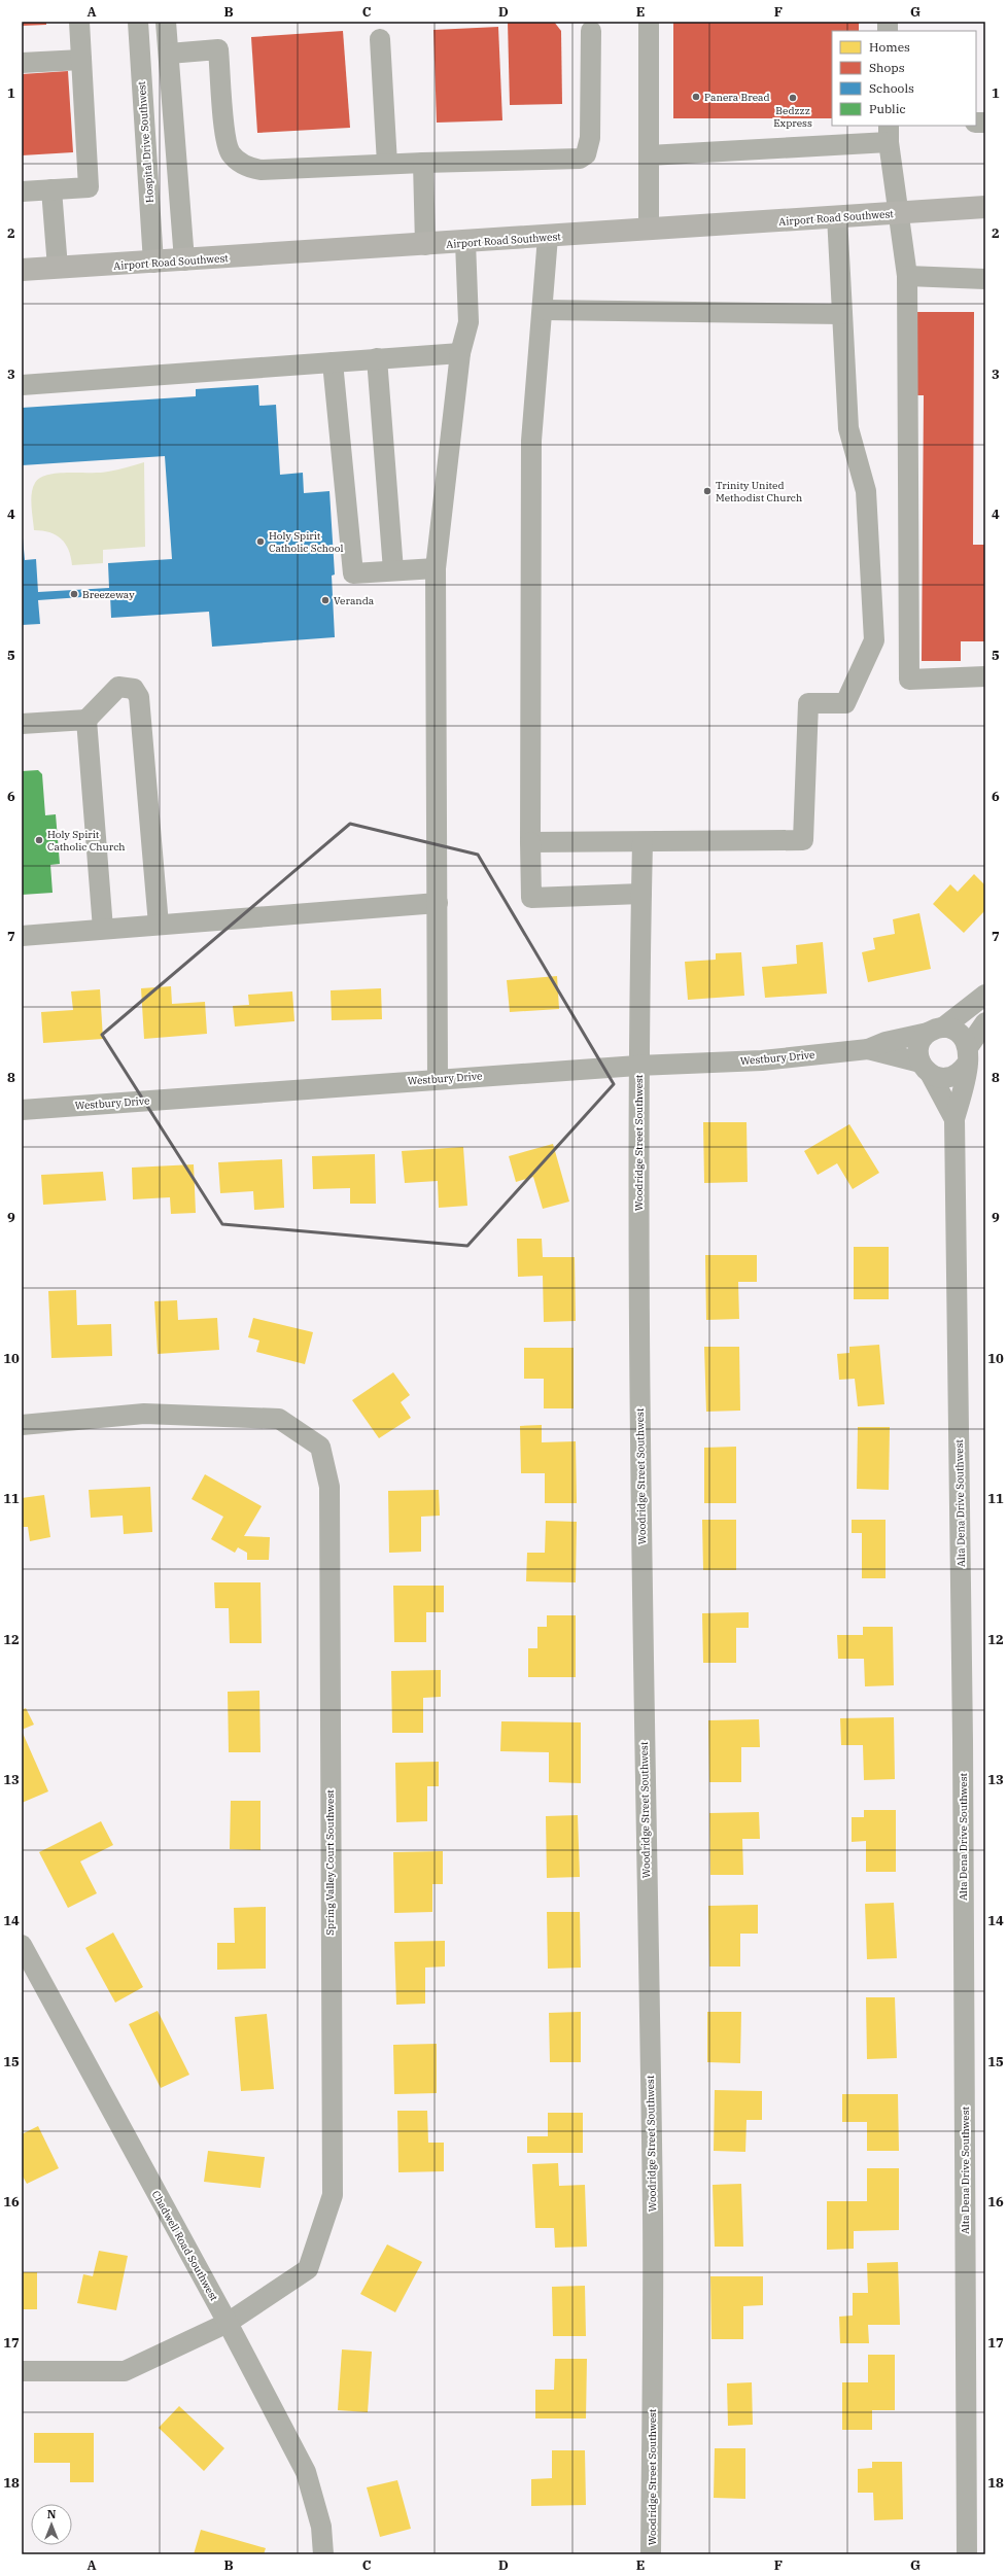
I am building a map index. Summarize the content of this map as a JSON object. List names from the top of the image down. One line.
{"streets":{"main road":["Airport Road Southwest"],"street":["Hospital Drive Southwest","Westbury Drive","Woodridge Street Southwest","Alta Dena Drive Southwest","Spring Valley Court Southwest","Chadwell Road Southwest"]},"crossings":[["Hospital Drive Southwest","Airport Road Southwest"],["Westbury Drive","Woodridge Street Southwest"],["Westbury Drive","Alta Dena Drive Southwest"],["Spring Valley Court Southwest","Chadwell Road Southwest"]],"places":["Panera Bread","Bedzzz Express","Trinity United Methodist Church","Holy Spirit Catholic School","Breezeway","Veranda","Holy Spirit Catholic Church"],"legend":["Homes","Shops","Schools","Public"],"north":"top","grid":{"columns":["A","B","C","D","E","F","G"],"rows":["1","2","3","4","5","6","7","8","9","10","11","12","13","14","15","16","17","18"]}}
